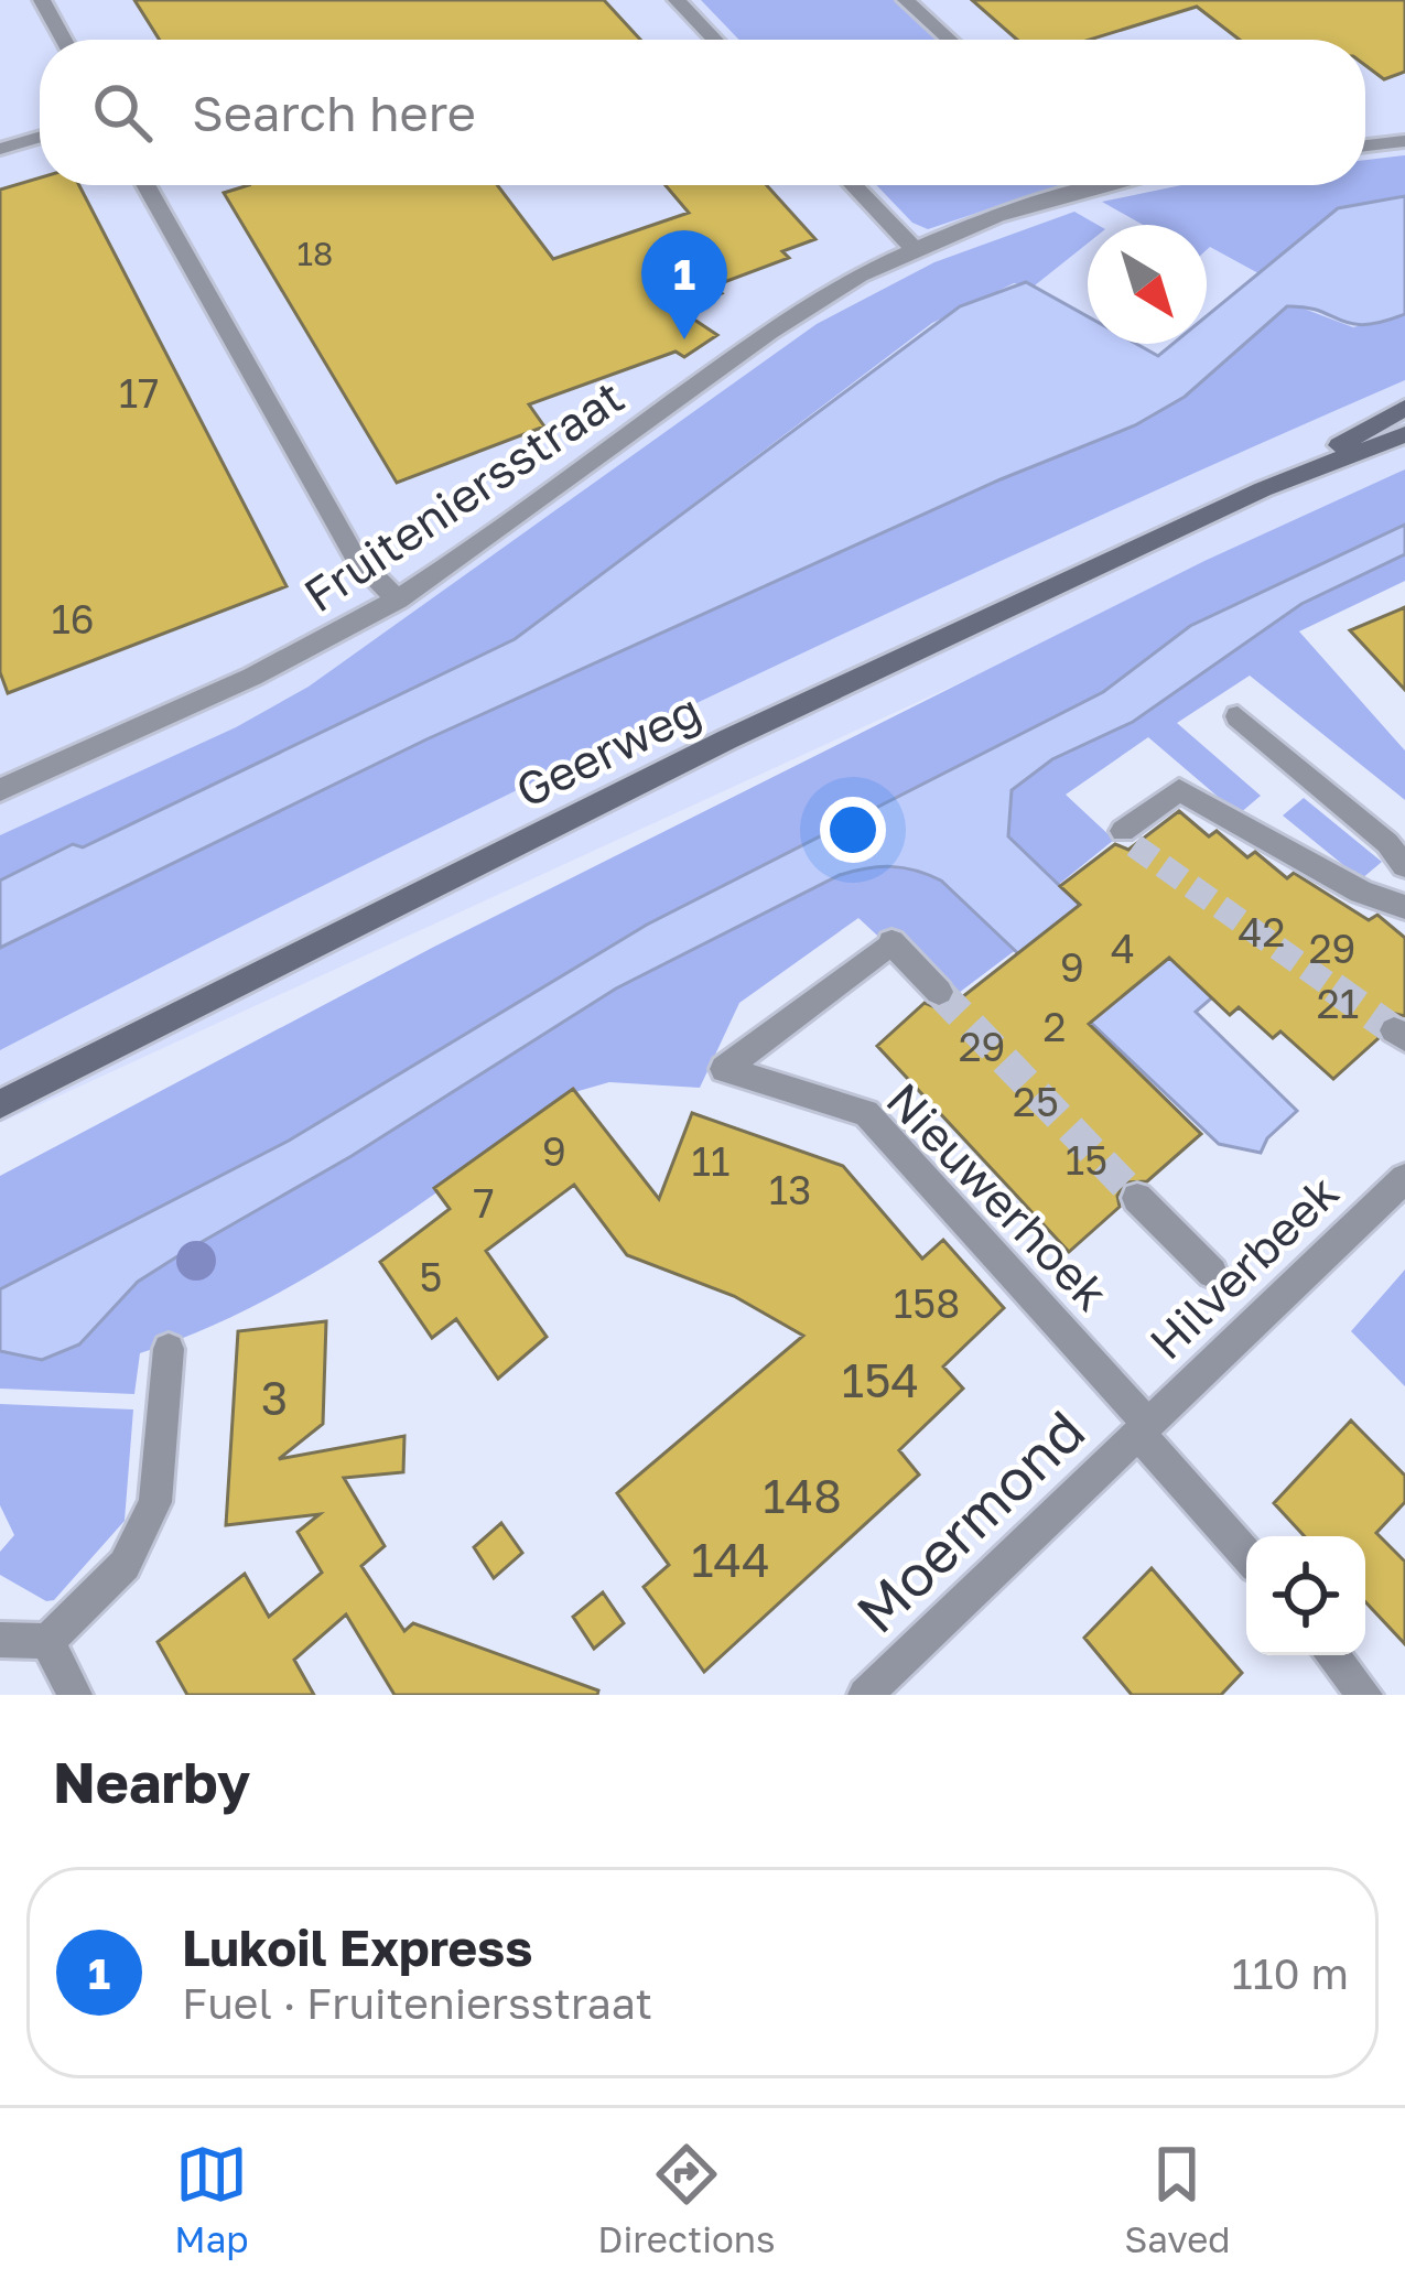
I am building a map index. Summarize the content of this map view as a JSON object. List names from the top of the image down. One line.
{"streets":{"main road":["Geerweg"],"street":["Fruiteniersstraat","Nieuwerhoek","Hilverbeek","Moermond"]},"crossings":[["Nieuwerhoek","Hilverbeek"],["Nieuwerhoek","Moermond"],["Hilverbeek","Moermond"]],"house_numbers":["18","17","16","42","4","29","9","21","2","29","25","9","15","11","13","7","5","158","154","3","148","144"],"north":"bottom right","page":{"search":"Search here","pins":"1","heading":"Nearby","list":[{"mark":"1","name":"Lukoil Express","note":"Fuel · Fruiteniersstraat","value":"110 m"}],"nav":["Map","Directions","Saved"]}}
